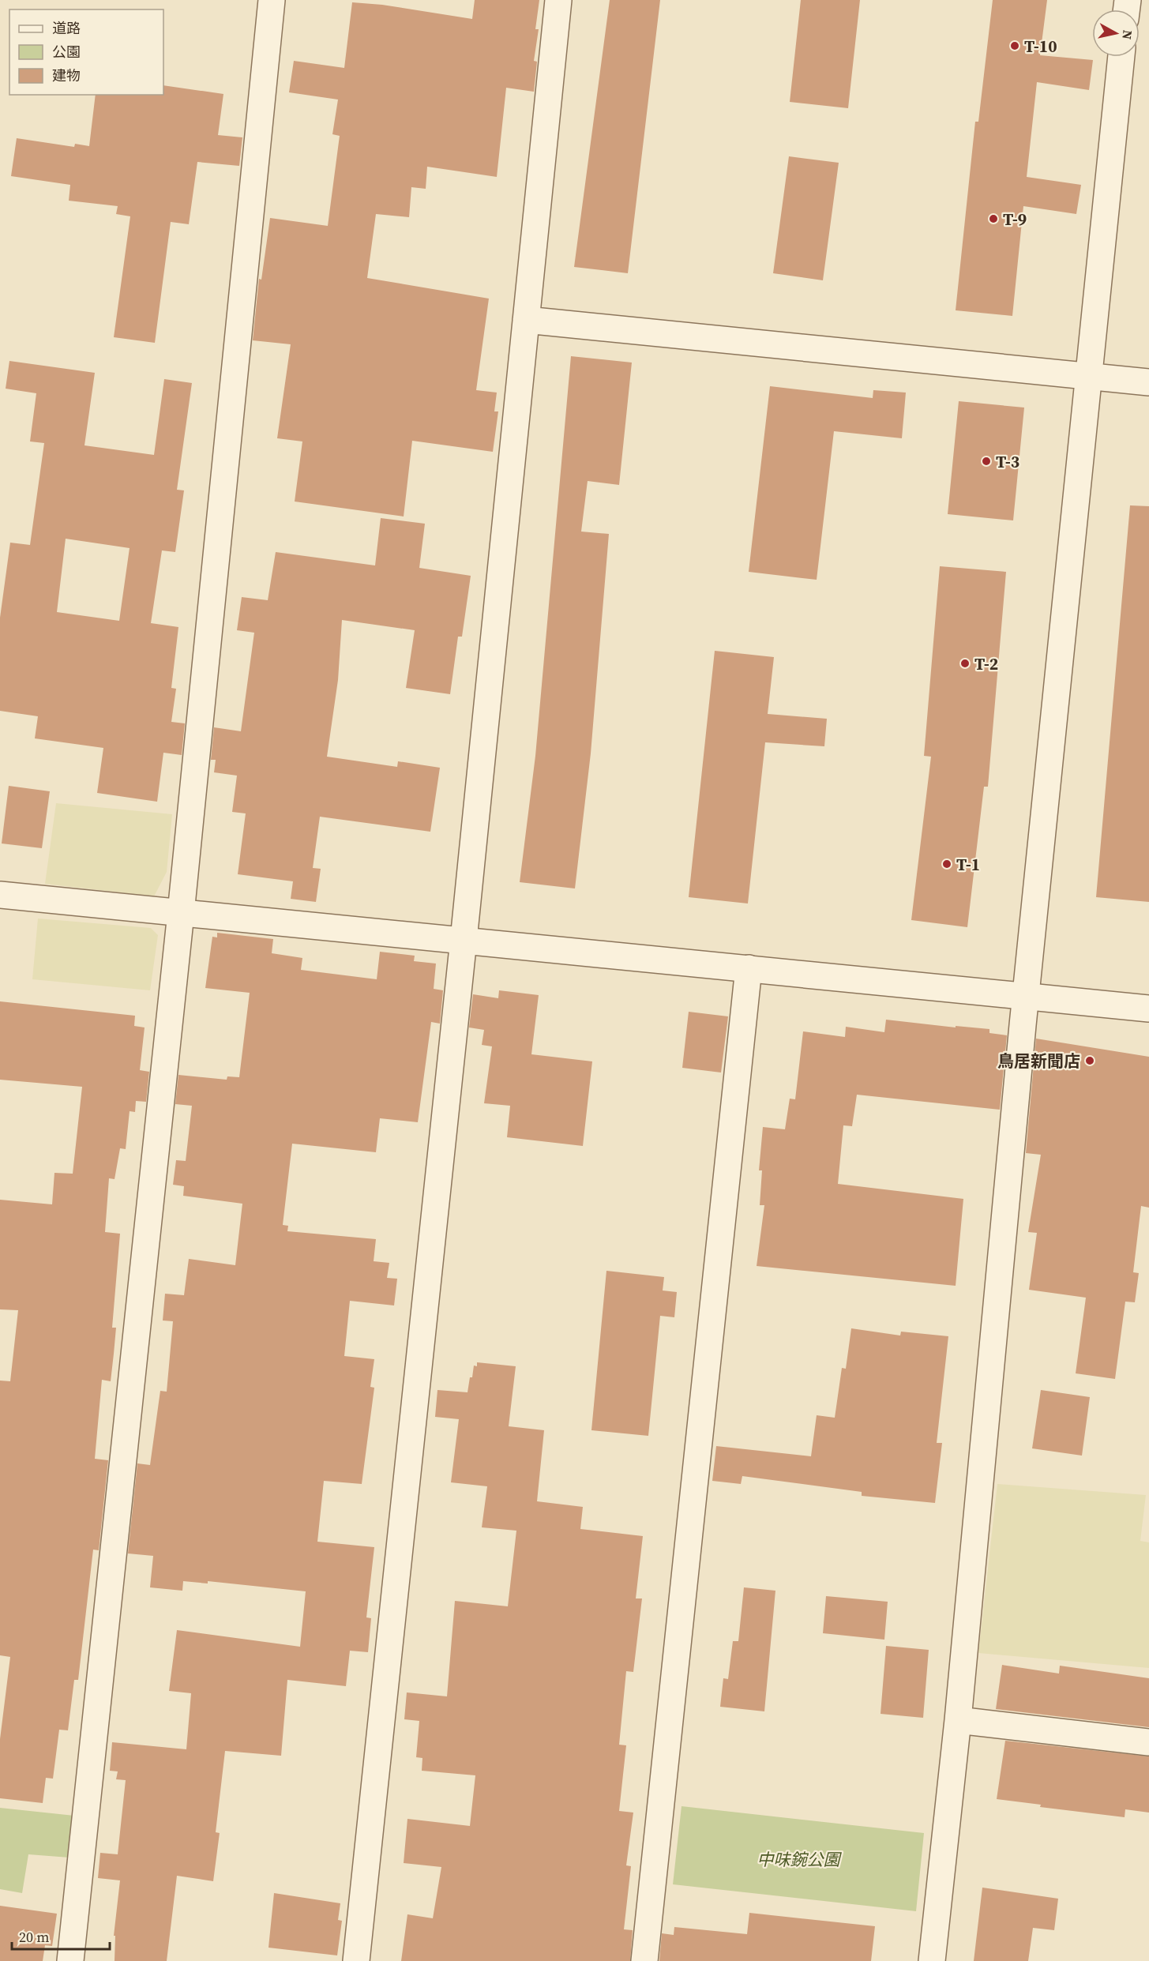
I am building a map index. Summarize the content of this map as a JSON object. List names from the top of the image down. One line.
{"parks":["中味鋺公園"],"places":["T-10","T-9","T-3","T-2","T-1","鳥居新聞店"],"legend":["道路","公園","建物"],"scale_bar":"20 m","north":"right"}
